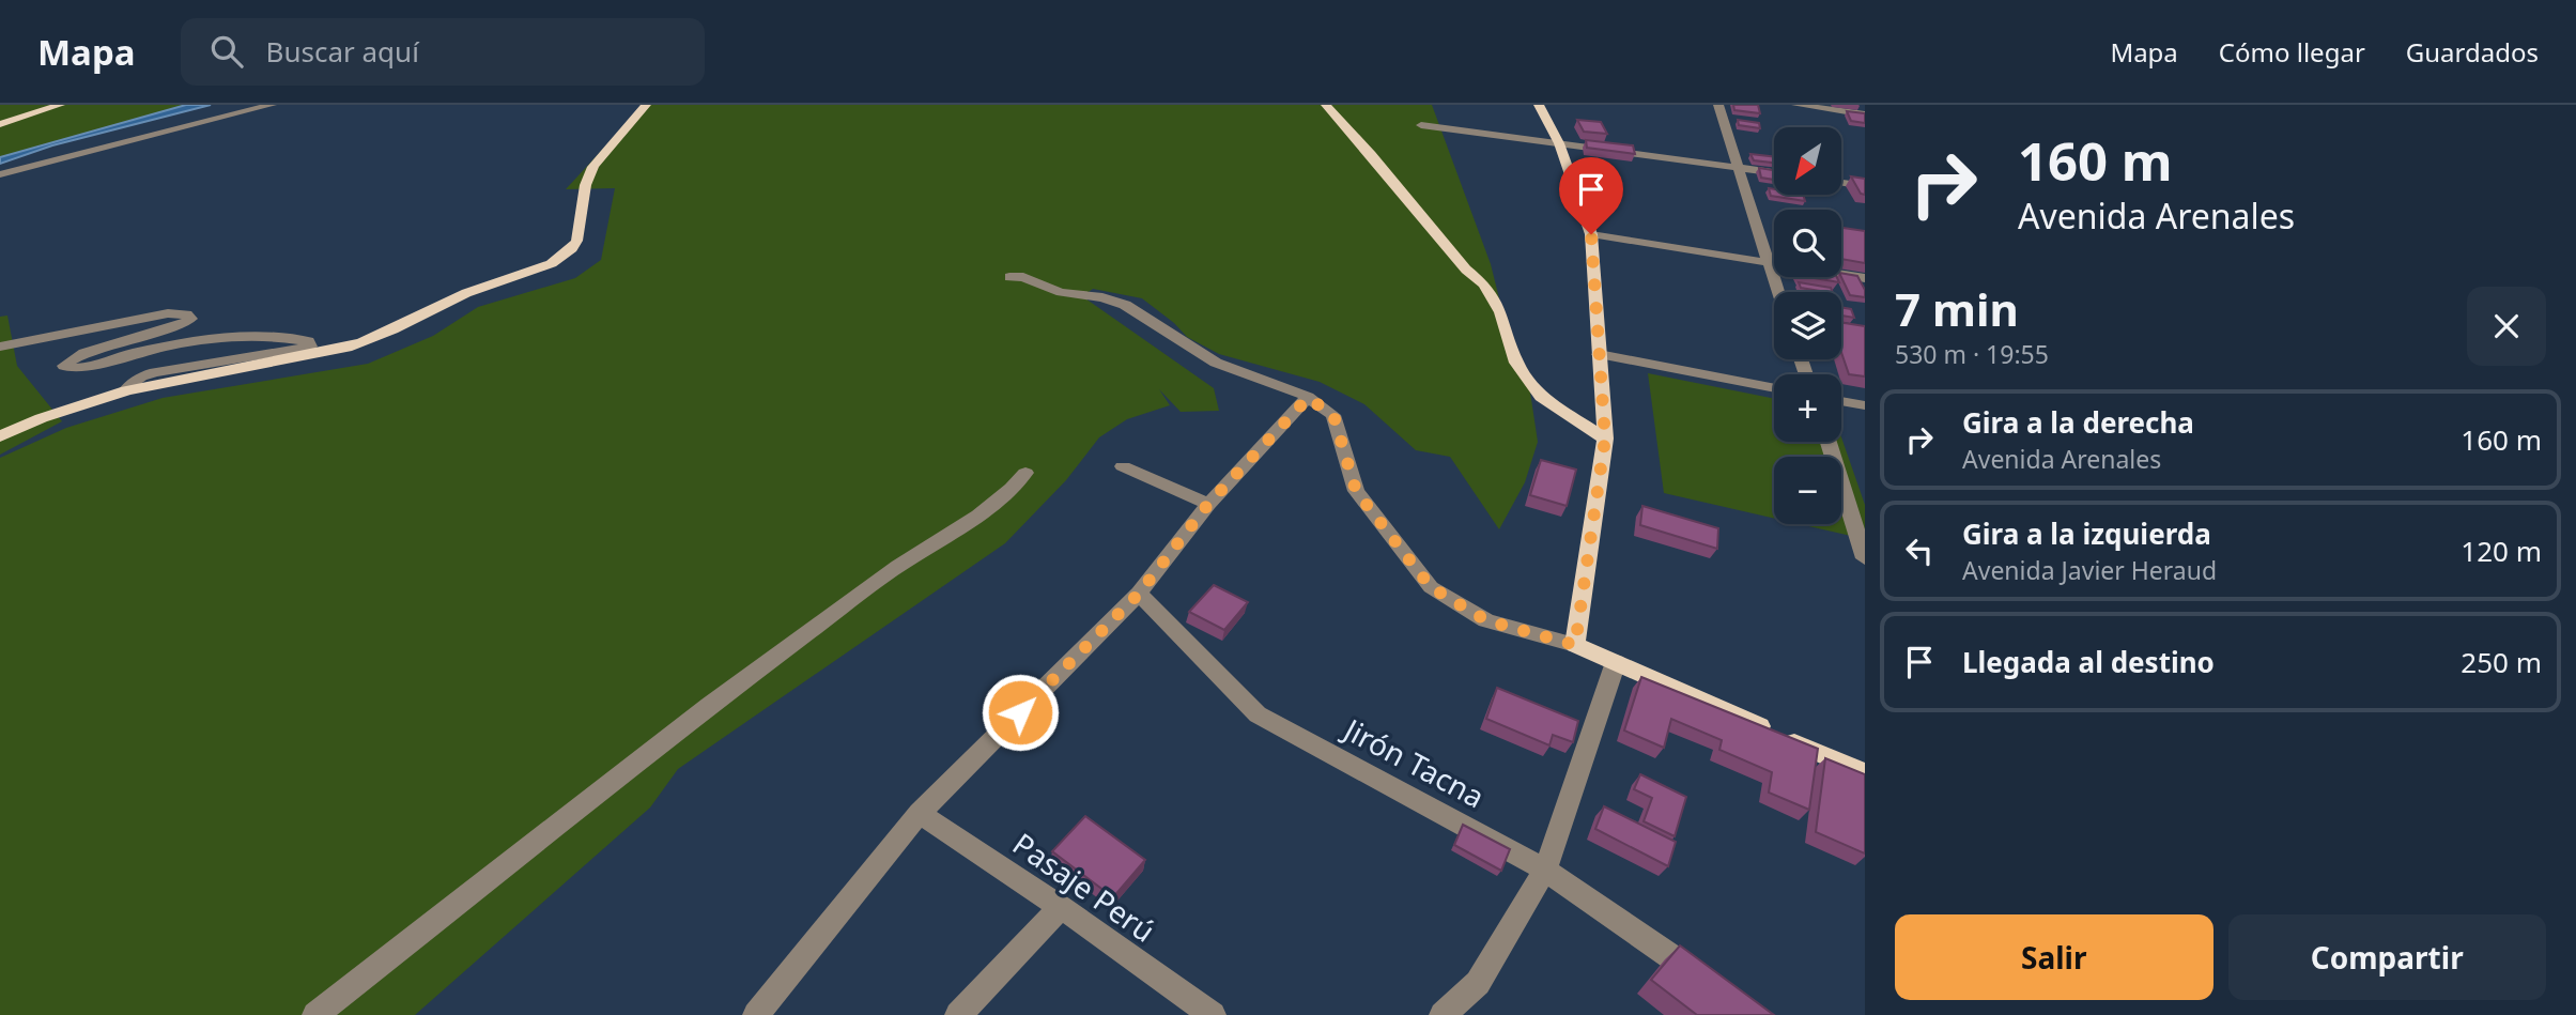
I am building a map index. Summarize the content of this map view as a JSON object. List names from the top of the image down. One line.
{"streets":{"street":["Jirón Tacna","Pasaje Perú"]},"north":"bottom left","page":{"header":"Mapa","search":"Buscar aquí","nav":["Mapa","Cómo llegar","Guardados"],"turn":["160 m","Avenida Arenales"],"map_buttons":["+","−"],"heading":["7 min","530 m · 19:55"],"list":[{"name":"Gira a la derecha","note":"Avenida Arenales","value":"160 m"},{"name":"Gira a la izquierda","note":"Avenida Javier Heraud","value":"120 m"},{"name":"Llegada al destino","value":"250 m"}],"buttons":["Salir","Compartir"]}}
